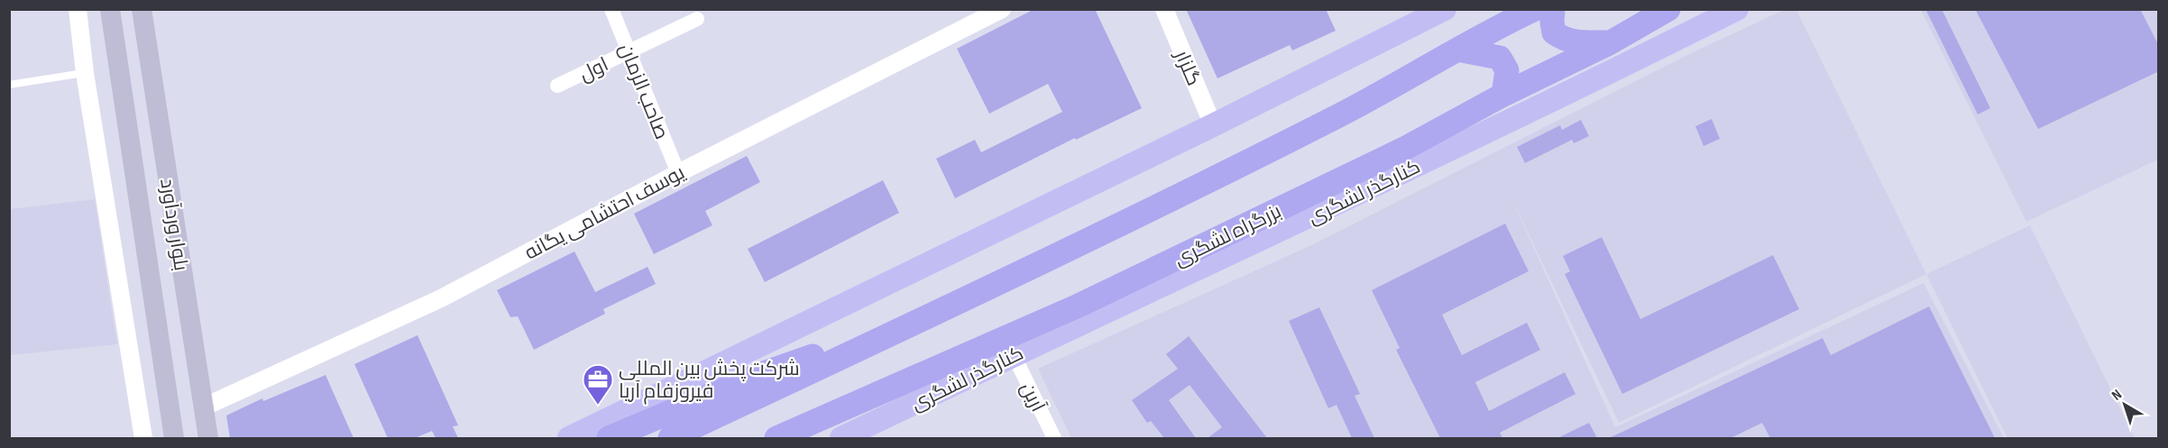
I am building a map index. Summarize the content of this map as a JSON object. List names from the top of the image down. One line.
{"streets":{"highway":["بزرگراه لشگری"],"main road":["کنارگذر لشگری","بلوار وردآورد"],"street":["گلزار","اول","صاحب الزمان","یوسف احتشامی یگانه","آرین"]},"crossings":[["اول","صاحب الزمان"],["صاحب الزمان","یوسف احتشامی یگانه"],["کنارگذر لشگری","آرین"],["یوسف احتشامی یگانه","بلوار وردآورد"]],"places":{"office":["شرکت پخش بین المللی فیروزفام آریا"]},"north":"top left"}
